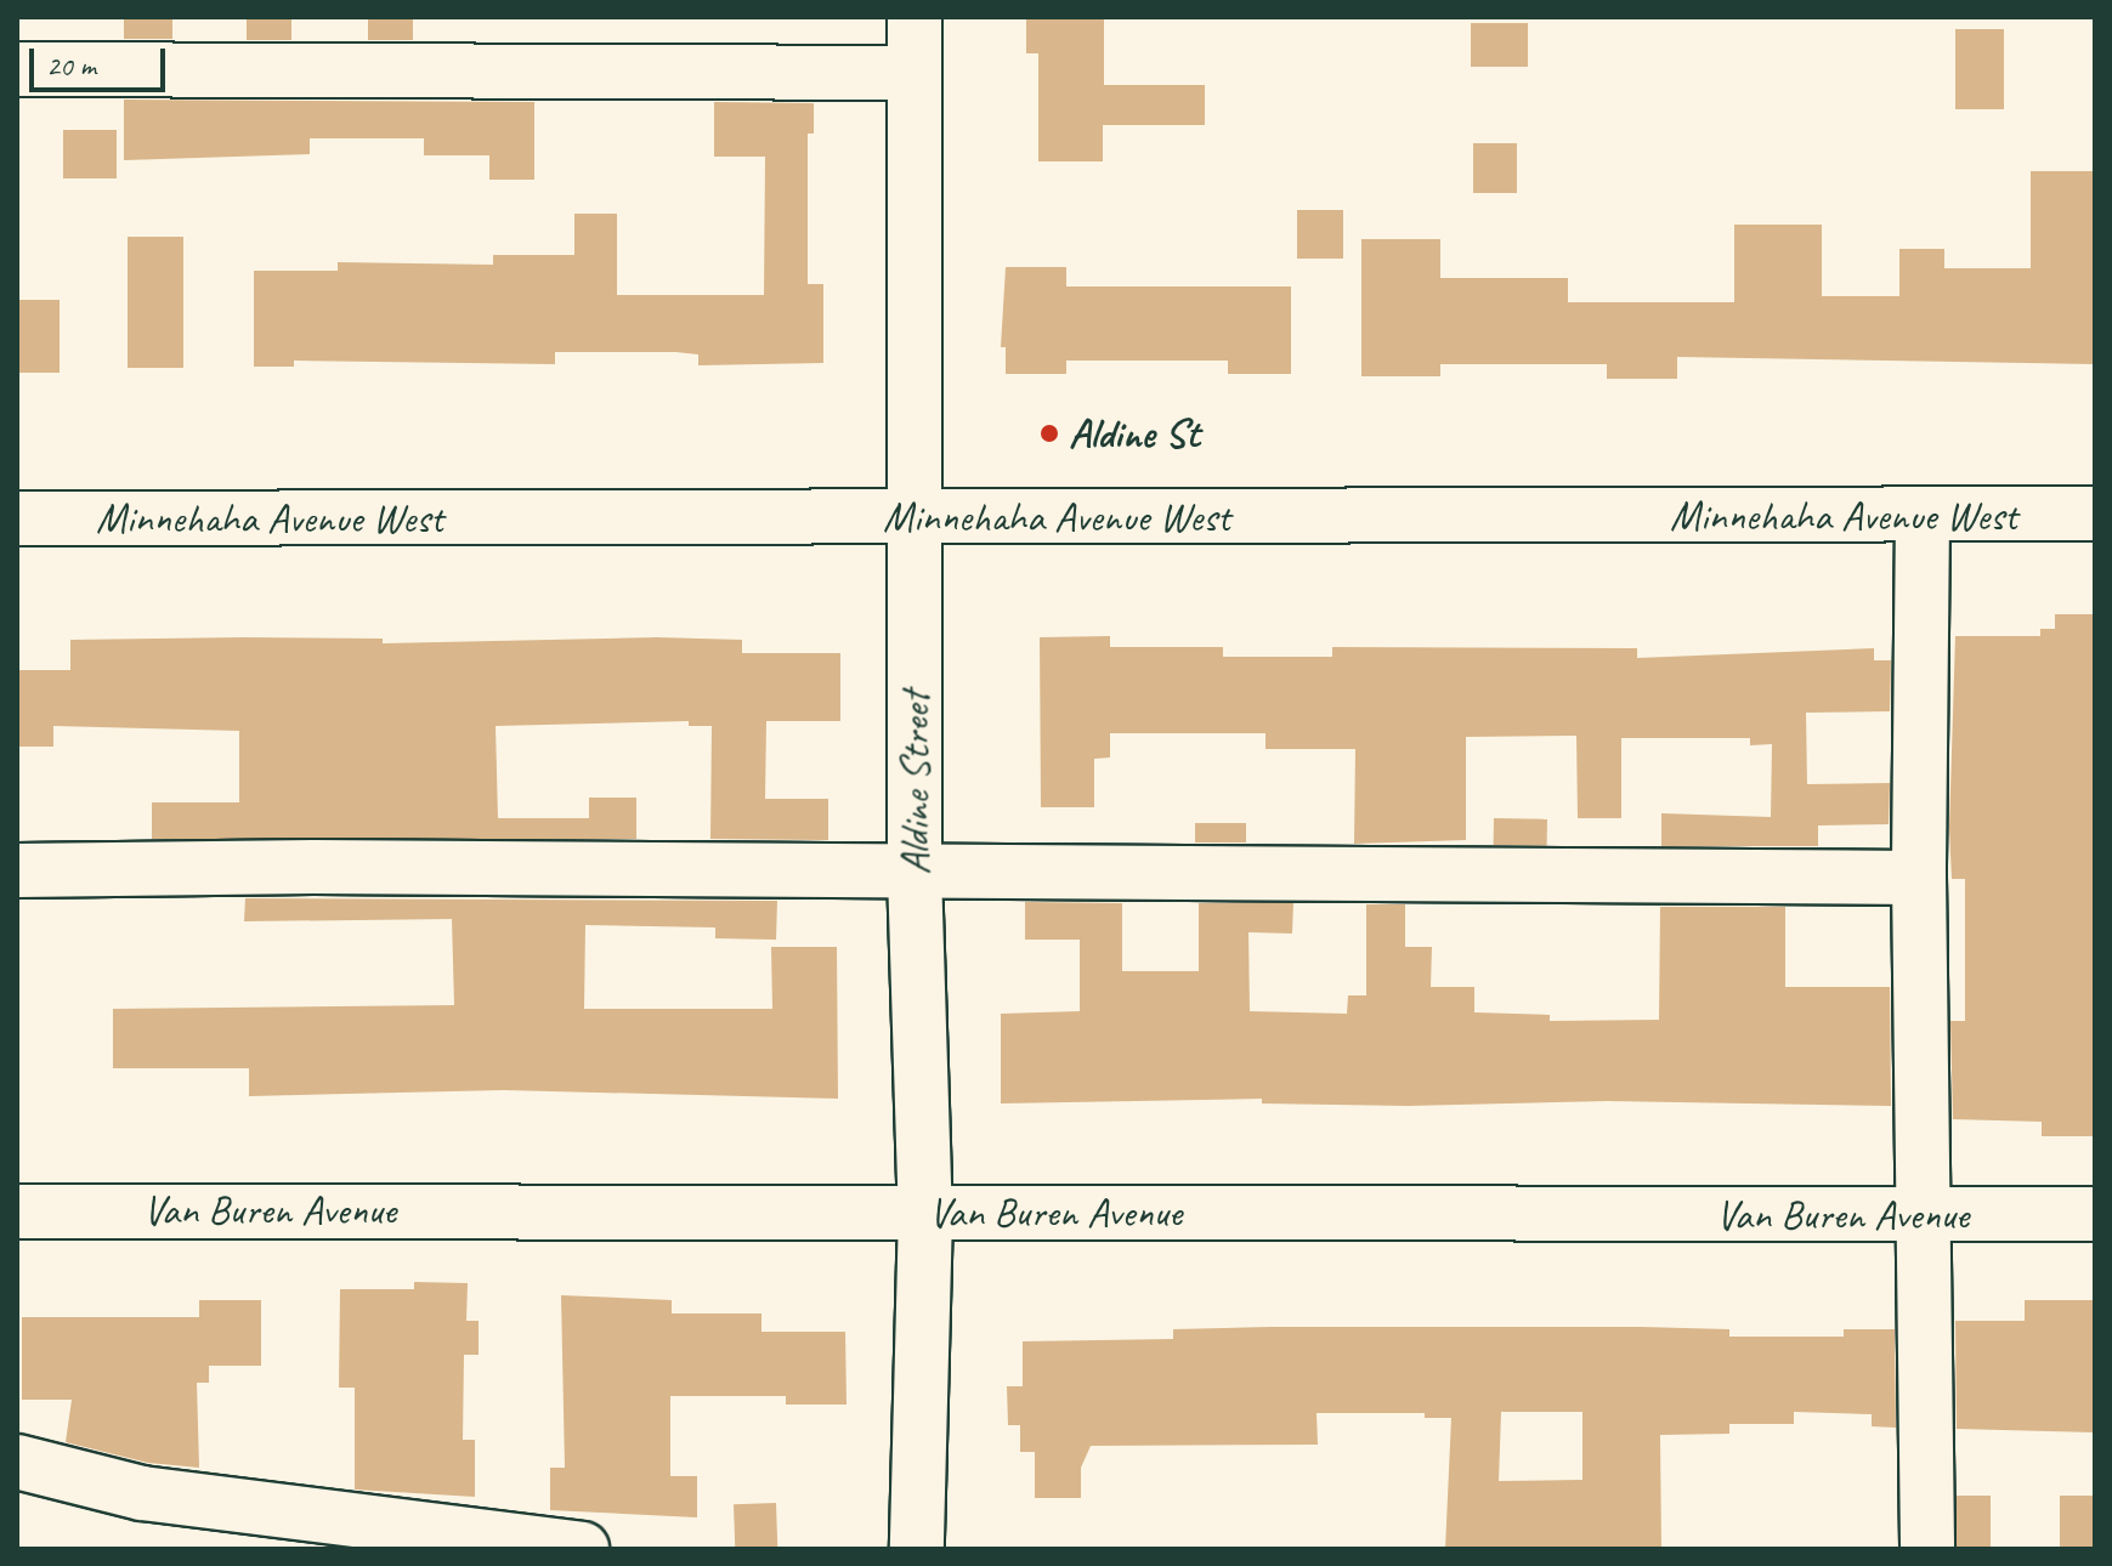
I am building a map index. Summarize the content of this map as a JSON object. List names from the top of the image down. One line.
{"streets":{"street":["Minnehaha Avenue West","Aldine Street","Van Buren Avenue"]},"crossings":[["Minnehaha Avenue West","Aldine Street"],["Aldine Street","Van Buren Avenue"]],"places":["Aldine St"],"scale_bar":"20 m"}
